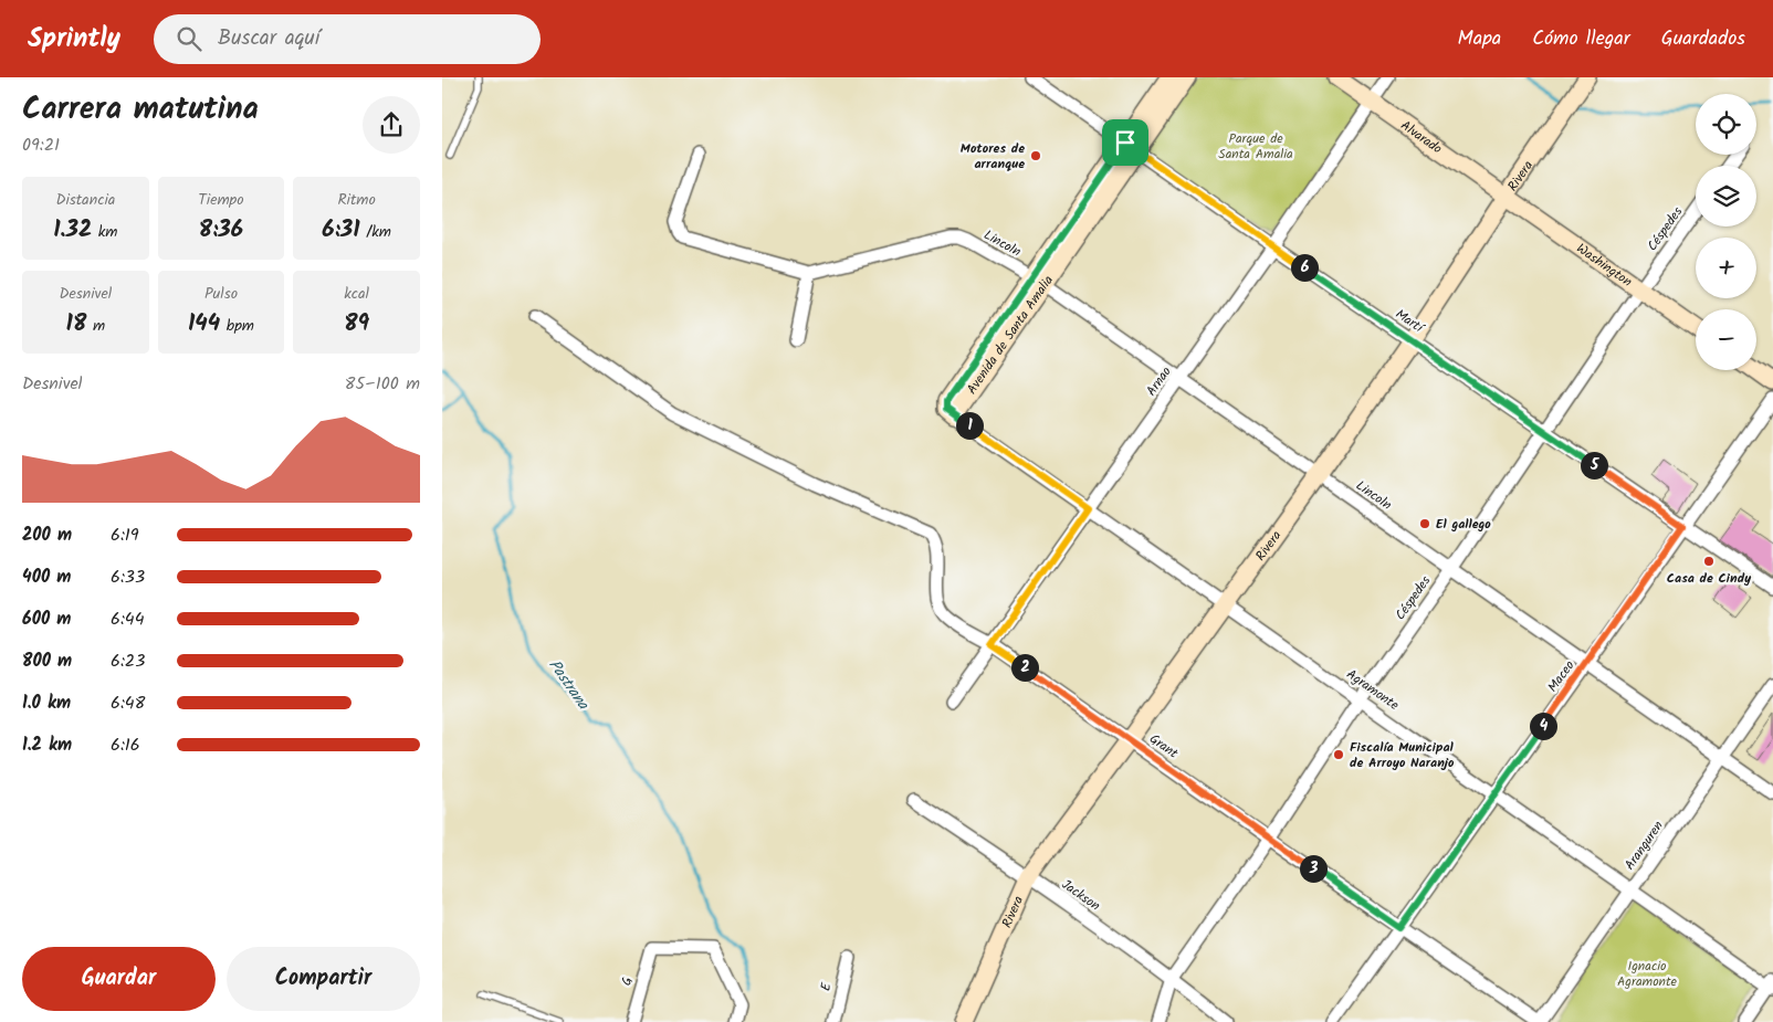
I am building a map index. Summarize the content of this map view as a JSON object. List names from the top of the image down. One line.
{"streets":{"street":["Alvarado","Rivera","Céspedes","Lincoln","Washington","Martí","Avenida de Santa Amalia","Arnao","Maceo","Agramonte","Grant","Aranguren","Jackson","G","E"]},"crossings":[["Alvarado","Rivera"],["Alvarado","Washington"],["Alvarado","Arnao"],["Rivera","Lincoln"],["Rivera","Washington"],["Rivera","Martí"],["Rivera","Agramonte"],["Rivera","Grant"],["Rivera","Jackson"],["Céspedes","Lincoln"],["Céspedes","Washington"],["Céspedes","Martí"],["Céspedes","Agramonte"],["Céspedes","Grant"],["Céspedes","Jackson"],["Lincoln","Avenida de Santa Amalia"],["Lincoln","Arnao"],["Lincoln","Maceo"],["Lincoln","Aranguren"],["Martí","Avenida de Santa Amalia"],["Martí","Arnao"],["Martí","Maceo"],["Avenida de Santa Amalia","Agramonte"],["Arnao","Agramonte"],["Arnao","Grant"],["Maceo","Agramonte"],["Maceo","Grant"],["Agramonte","Aranguren"],["Grant","Aranguren"]],"water":["Pastrana"],"parks":["Parque de Santa Amalia","Ignacio Agramonte"],"places":["Motores de arranque","El gallego","Casa de Cindy","Fiscalía Municipal de Arroyo Naranjo"],"page":{"header":"Sprintly","search":"Buscar aquí","nav":["Mapa","Cómo llegar","Guardados"],"heading":["Carrera matutina","09:21"],"map_buttons":["+","−"],"stats":[["Distancia","1.32 km"],["Tiempo","8:36"],["Ritmo","6:31 /km"],["Desnivel","18 m"],["Pulso","144 bpm"],["kcal","89"]],"pins":["6","1","5","2","4","3"],"chart":["Desnivel","85–100 m"],"list":[{"name":"200 m","note":"6:19"},{"name":"400 m","note":"6:33"},{"name":"600 m","note":"6:44"},{"name":"800 m","note":"6:23"},{"name":"1.0 km","note":"6:48"},{"name":"1.2 km","note":"6:16"}],"buttons":["Guardar","Compartir"]}}
